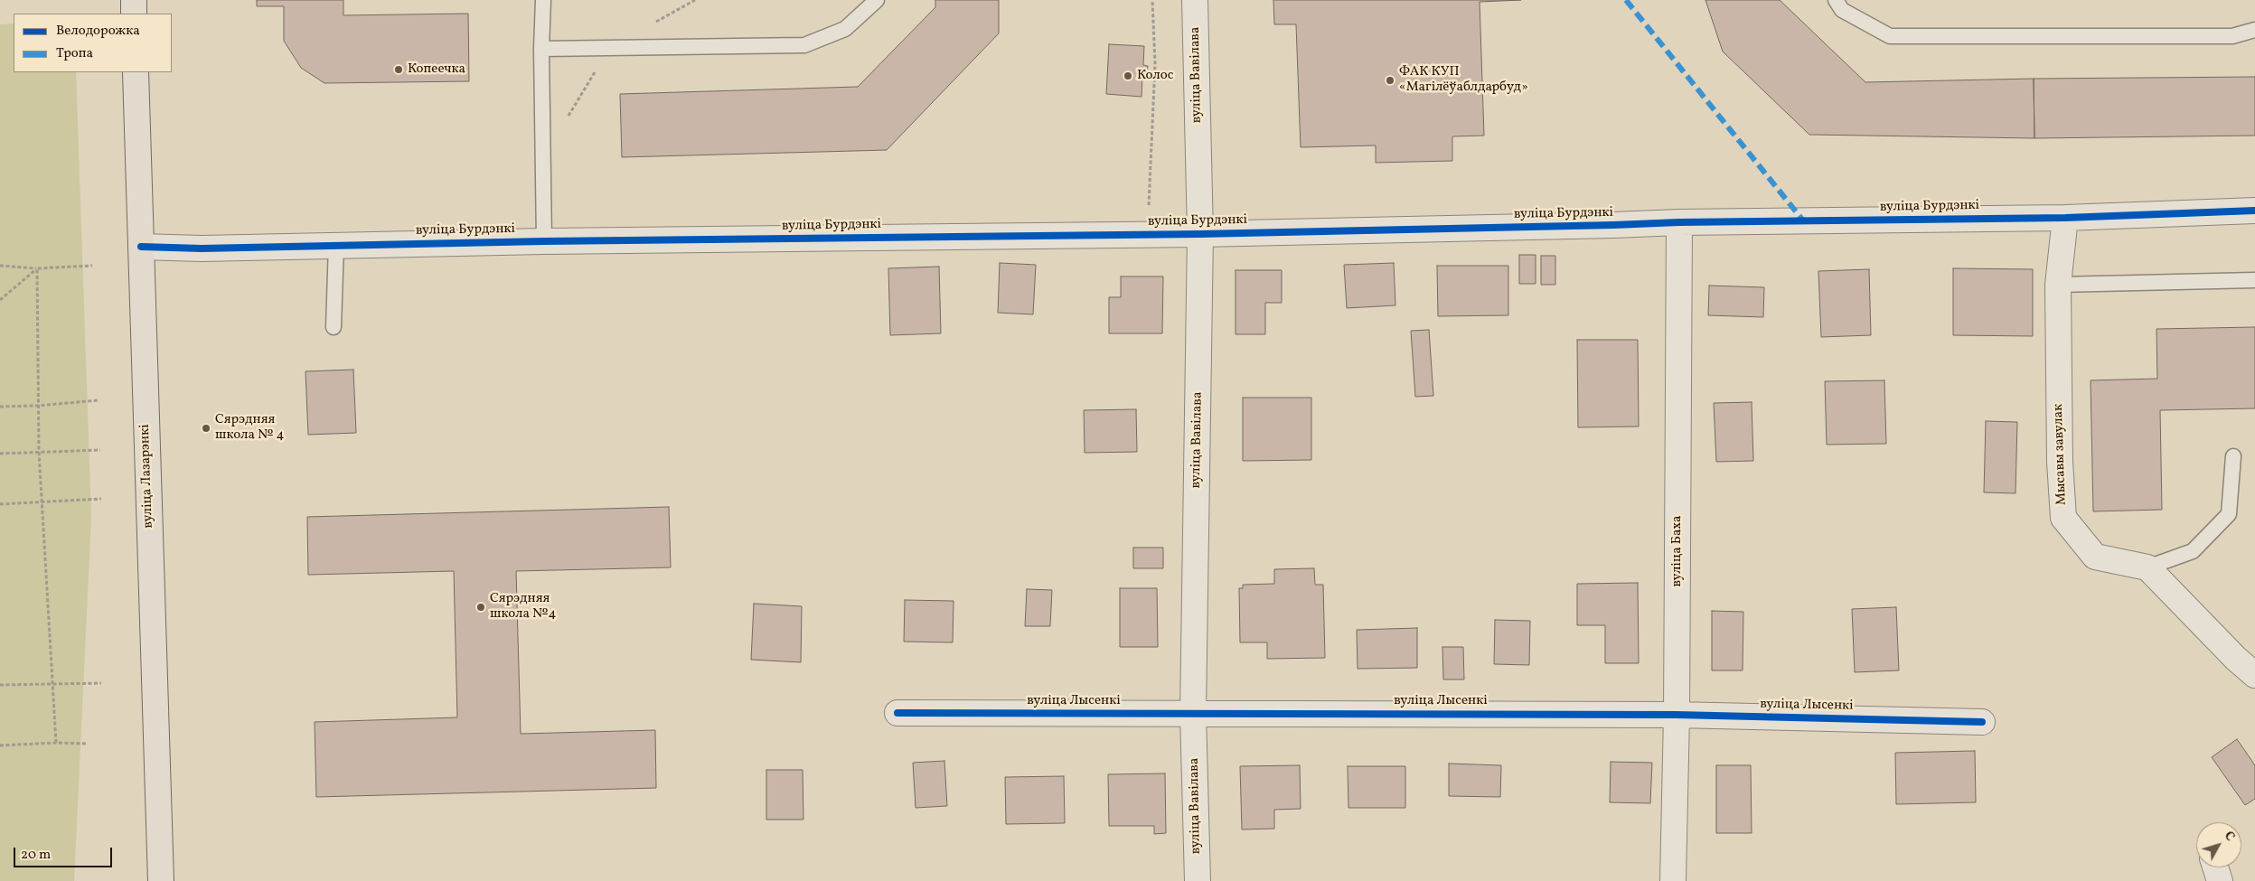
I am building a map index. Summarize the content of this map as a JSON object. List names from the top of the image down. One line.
{"streets":{"main road":["вуліца Лазарэнкі"],"street":["вуліца Вавілава","вуліца Бурдэнкі","Мысавы завулак","вуліца Баха","вуліца Лысенкі"]},"crossings":[["вуліца Вавілава","вуліца Бурдэнкі"],["вуліца Вавілава","вуліца Лысенкі"],["вуліца Бурдэнкі","Мысавы завулак"],["вуліца Бурдэнкі","вуліца Лазарэнкі"],["вуліца Бурдэнкі","вуліца Баха"],["вуліца Баха","вуліца Лысенкі"]],"places":["Копеечка","Колос","ФАК КУП «Магілёўаблдарбуд»","Сярэдняя школа № 4","Сярэдняя школа №4"],"legend":["Велодорожка","Тропа"],"scale_bar":"20 m","north":"top right"}
